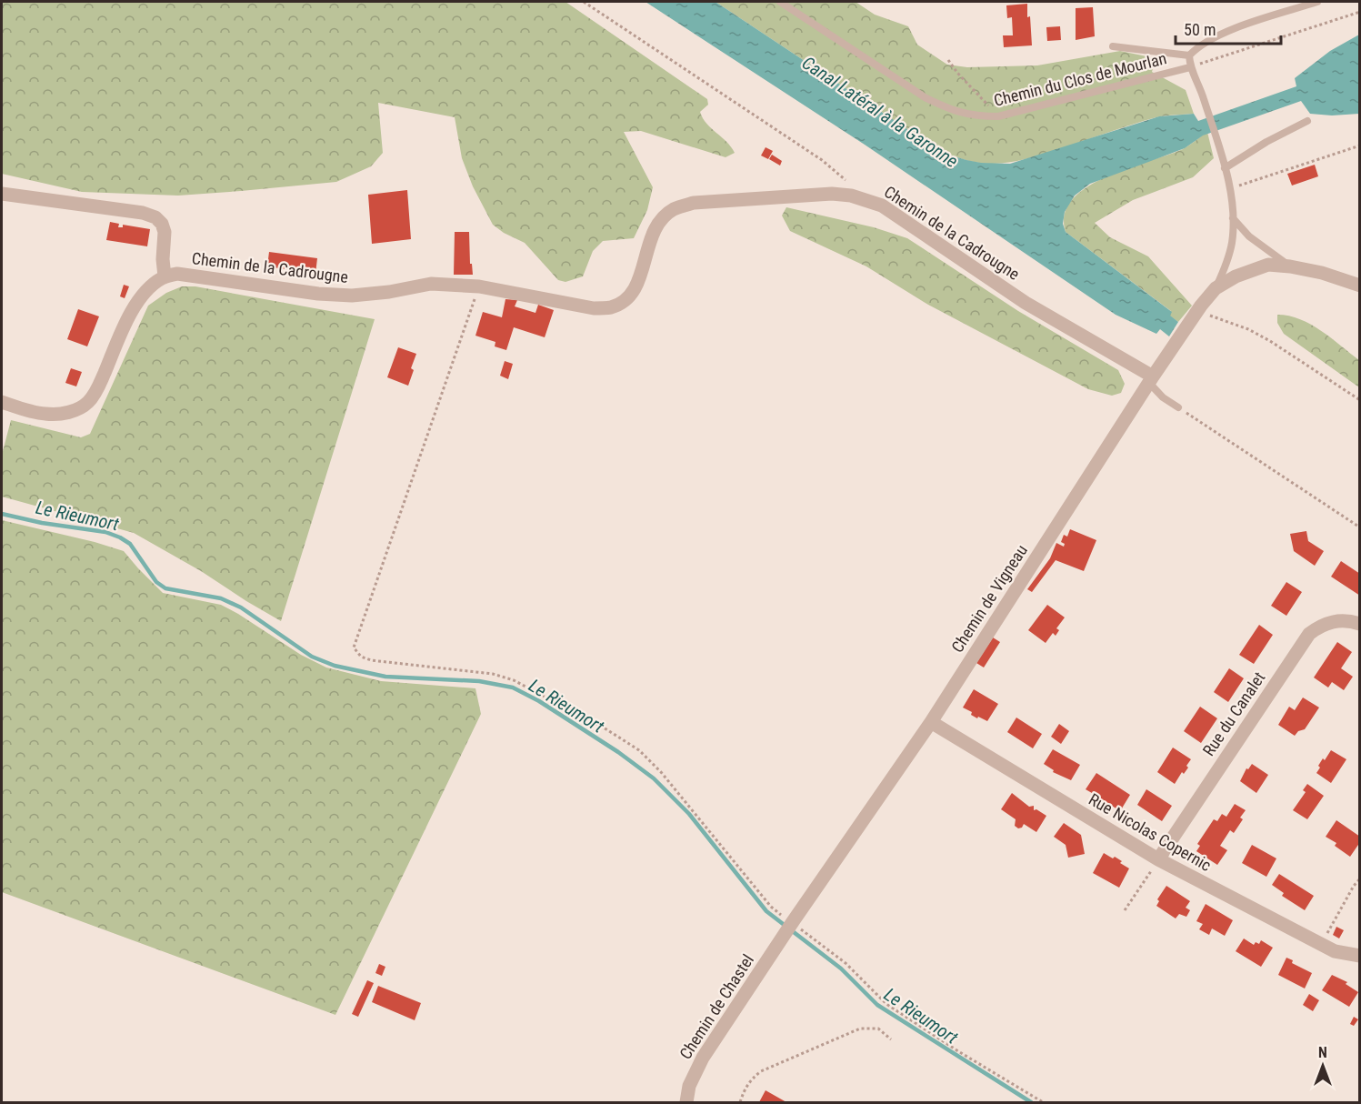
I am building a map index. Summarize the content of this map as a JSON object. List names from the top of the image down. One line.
{"streets":{"street":["Chemin de la Cadrougne","Chemin de Vigneau","Rue du Canalet","Rue Nicolas Copernic","Chemin de Chastel"],"lane":["Chemin du Clos de Mourlan"]},"crossings":[["Chemin de la Cadrougne","Chemin de Vigneau"],["Chemin de Vigneau","Rue Nicolas Copernic"],["Chemin de Vigneau","Chemin de Chastel"],["Rue du Canalet","Rue Nicolas Copernic"]],"water":["Canal Latéral à la Garonne","Le Rieumort"],"scale_bar":"50 m","north":"top"}
